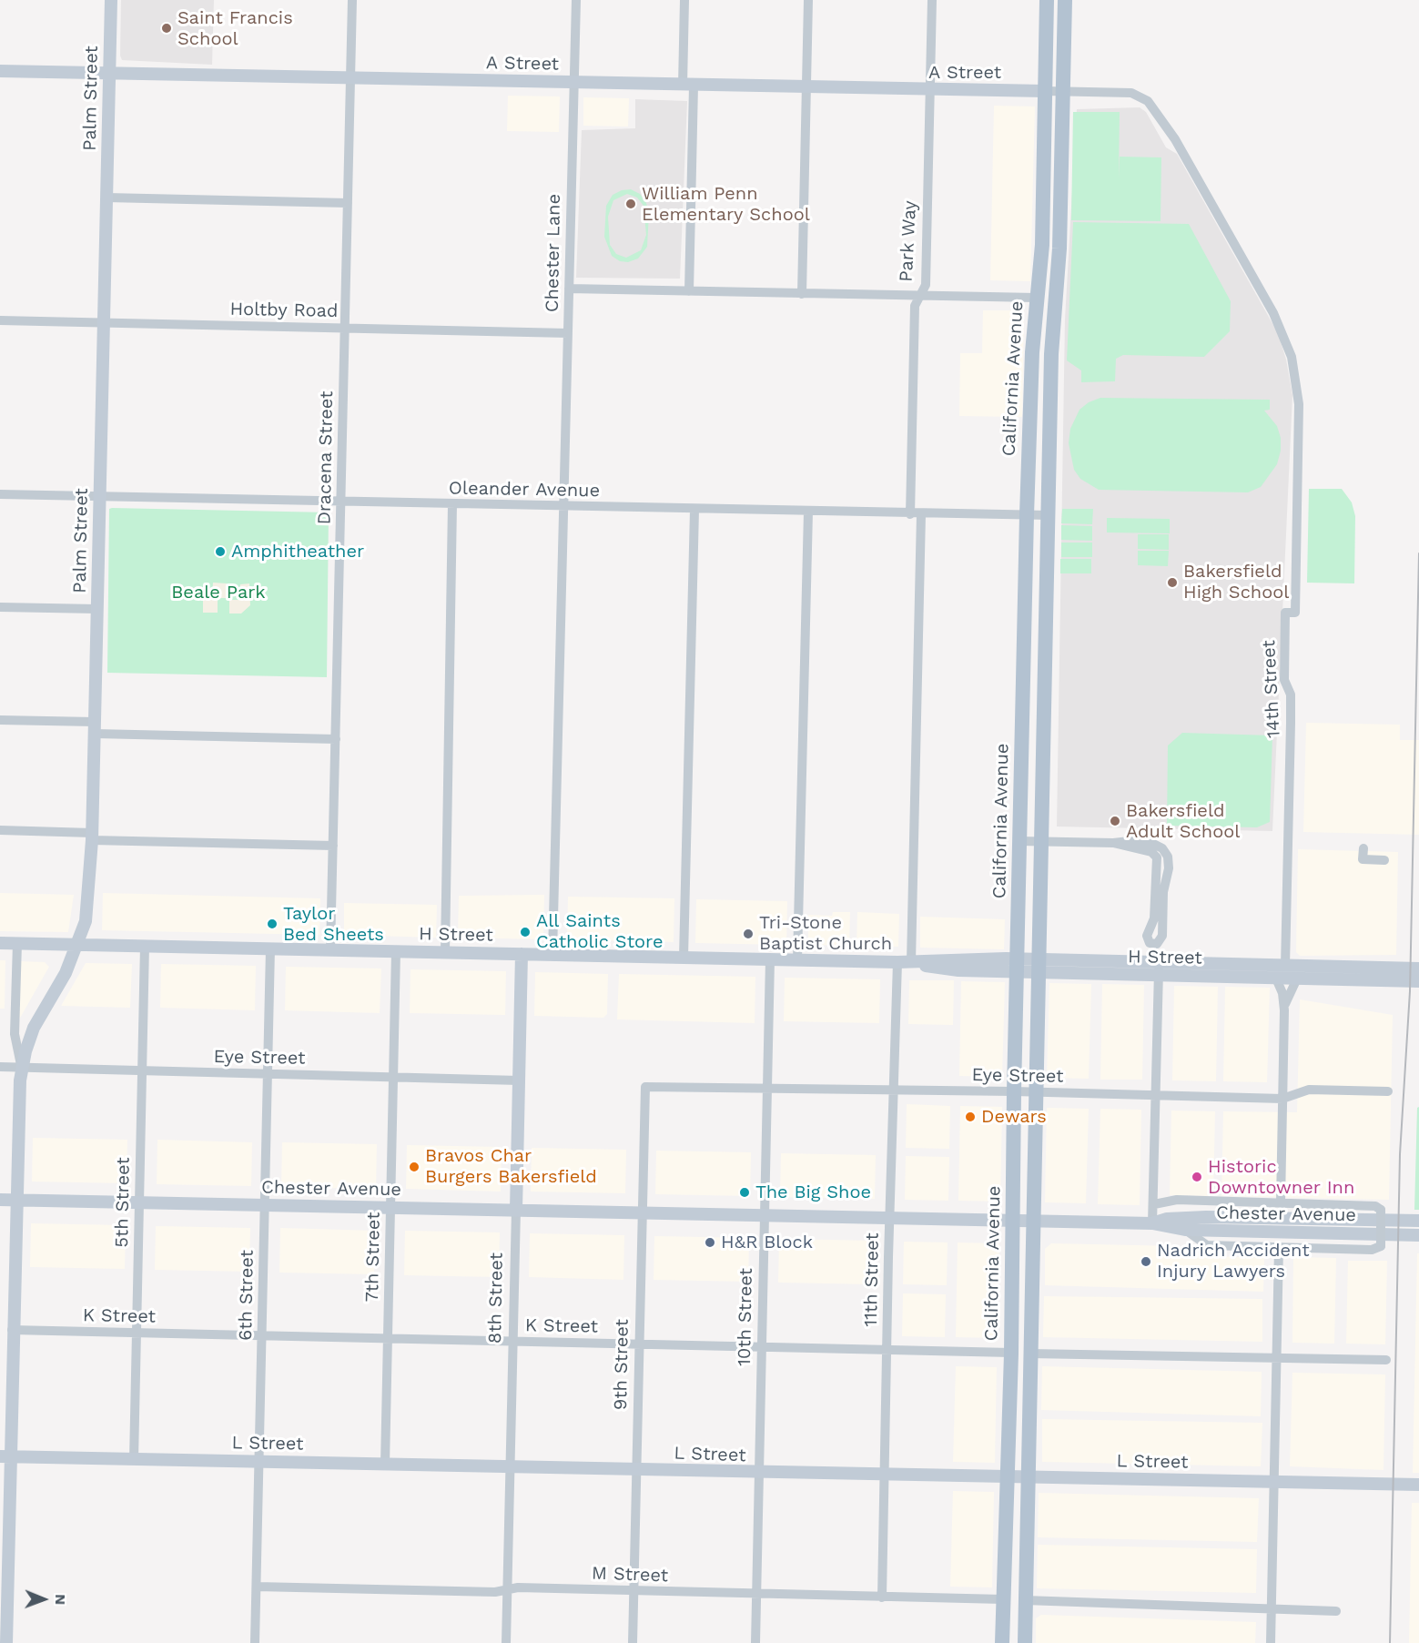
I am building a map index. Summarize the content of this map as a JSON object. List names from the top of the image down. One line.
{"streets":{"main road":["California Avenue"],"street":["A Street","Palm Street","Park Way","Chester Lane","Holtby Road","Dracena Street","Oleander Avenue","14th Street","H Street","Eye Street","Chester Avenue","5th Street","7th Street","11th Street","6th Street","8th Street","K Street","10th Street","9th Street","L Street","M Street"]},"crossings":[["A Street","Palm Street"],["A Street","Park Way"],["A Street","Chester Lane"],["A Street","California Avenue"],["A Street","Dracena Street"],["Palm Street","Holtby Road"],["Palm Street","Oleander Avenue"],["Palm Street","H Street"],["Palm Street","Eye Street"],["Palm Street","Chester Avenue"],["Palm Street","K Street"],["Palm Street","L Street"],["Park Way","Oleander Avenue"],["Chester Lane","Holtby Road"],["Chester Lane","Oleander Avenue"],["Chester Lane","H Street"],["Holtby Road","Dracena Street"],["California Avenue","Oleander Avenue"],["California Avenue","14th Street"],["California Avenue","H Street"],["California Avenue","Eye Street"],["California Avenue","Chester Avenue"],["California Avenue","K Street"],["California Avenue","L Street"],["California Avenue","M Street"],["Dracena Street","Oleander Avenue"],["Dracena Street","H Street"],["14th Street","H Street"],["H Street","5th Street"],["H Street","7th Street"],["H Street","11th Street"],["H Street","6th Street"],["H Street","8th Street"],["H Street","10th Street"],["Eye Street","5th Street"],["Eye Street","7th Street"],["Eye Street","11th Street"],["Eye Street","6th Street"],["Eye Street","8th Street"],["Eye Street","10th Street"],["Eye Street","9th Street"],["Chester Avenue","5th Street"],["Chester Avenue","7th Street"],["Chester Avenue","11th Street"],["Chester Avenue","6th Street"],["Chester Avenue","8th Street"],["Chester Avenue","10th Street"],["Chester Avenue","9th Street"],["5th Street","K Street"],["5th Street","L Street"],["7th Street","K Street"],["7th Street","L Street"],["11th Street","K Street"],["11th Street","L Street"],["11th Street","M Street"],["6th Street","K Street"],["6th Street","L Street"],["6th Street","M Street"],["8th Street","K Street"],["8th Street","L Street"],["8th Street","M Street"],["K Street","10th Street"],["K Street","9th Street"],["10th Street","L Street"],["10th Street","M Street"],["9th Street","L Street"],["9th Street","M Street"]],"parks":["Beale Park"],"places":["Saint Francis School","William Penn Elementary School","Amphitheather","Bakersfield High School","Bakersfield Adult School","Taylor Bed Sheets","All Saints Catholic Store","Tri-Stone Baptist Church","Dewars","Bravos Char Burgers Bakersfield","Historic Downtowner Inn","The Big Shoe","H&R Block","Nadrich Accident Injury Lawyers"],"north":"right"}
